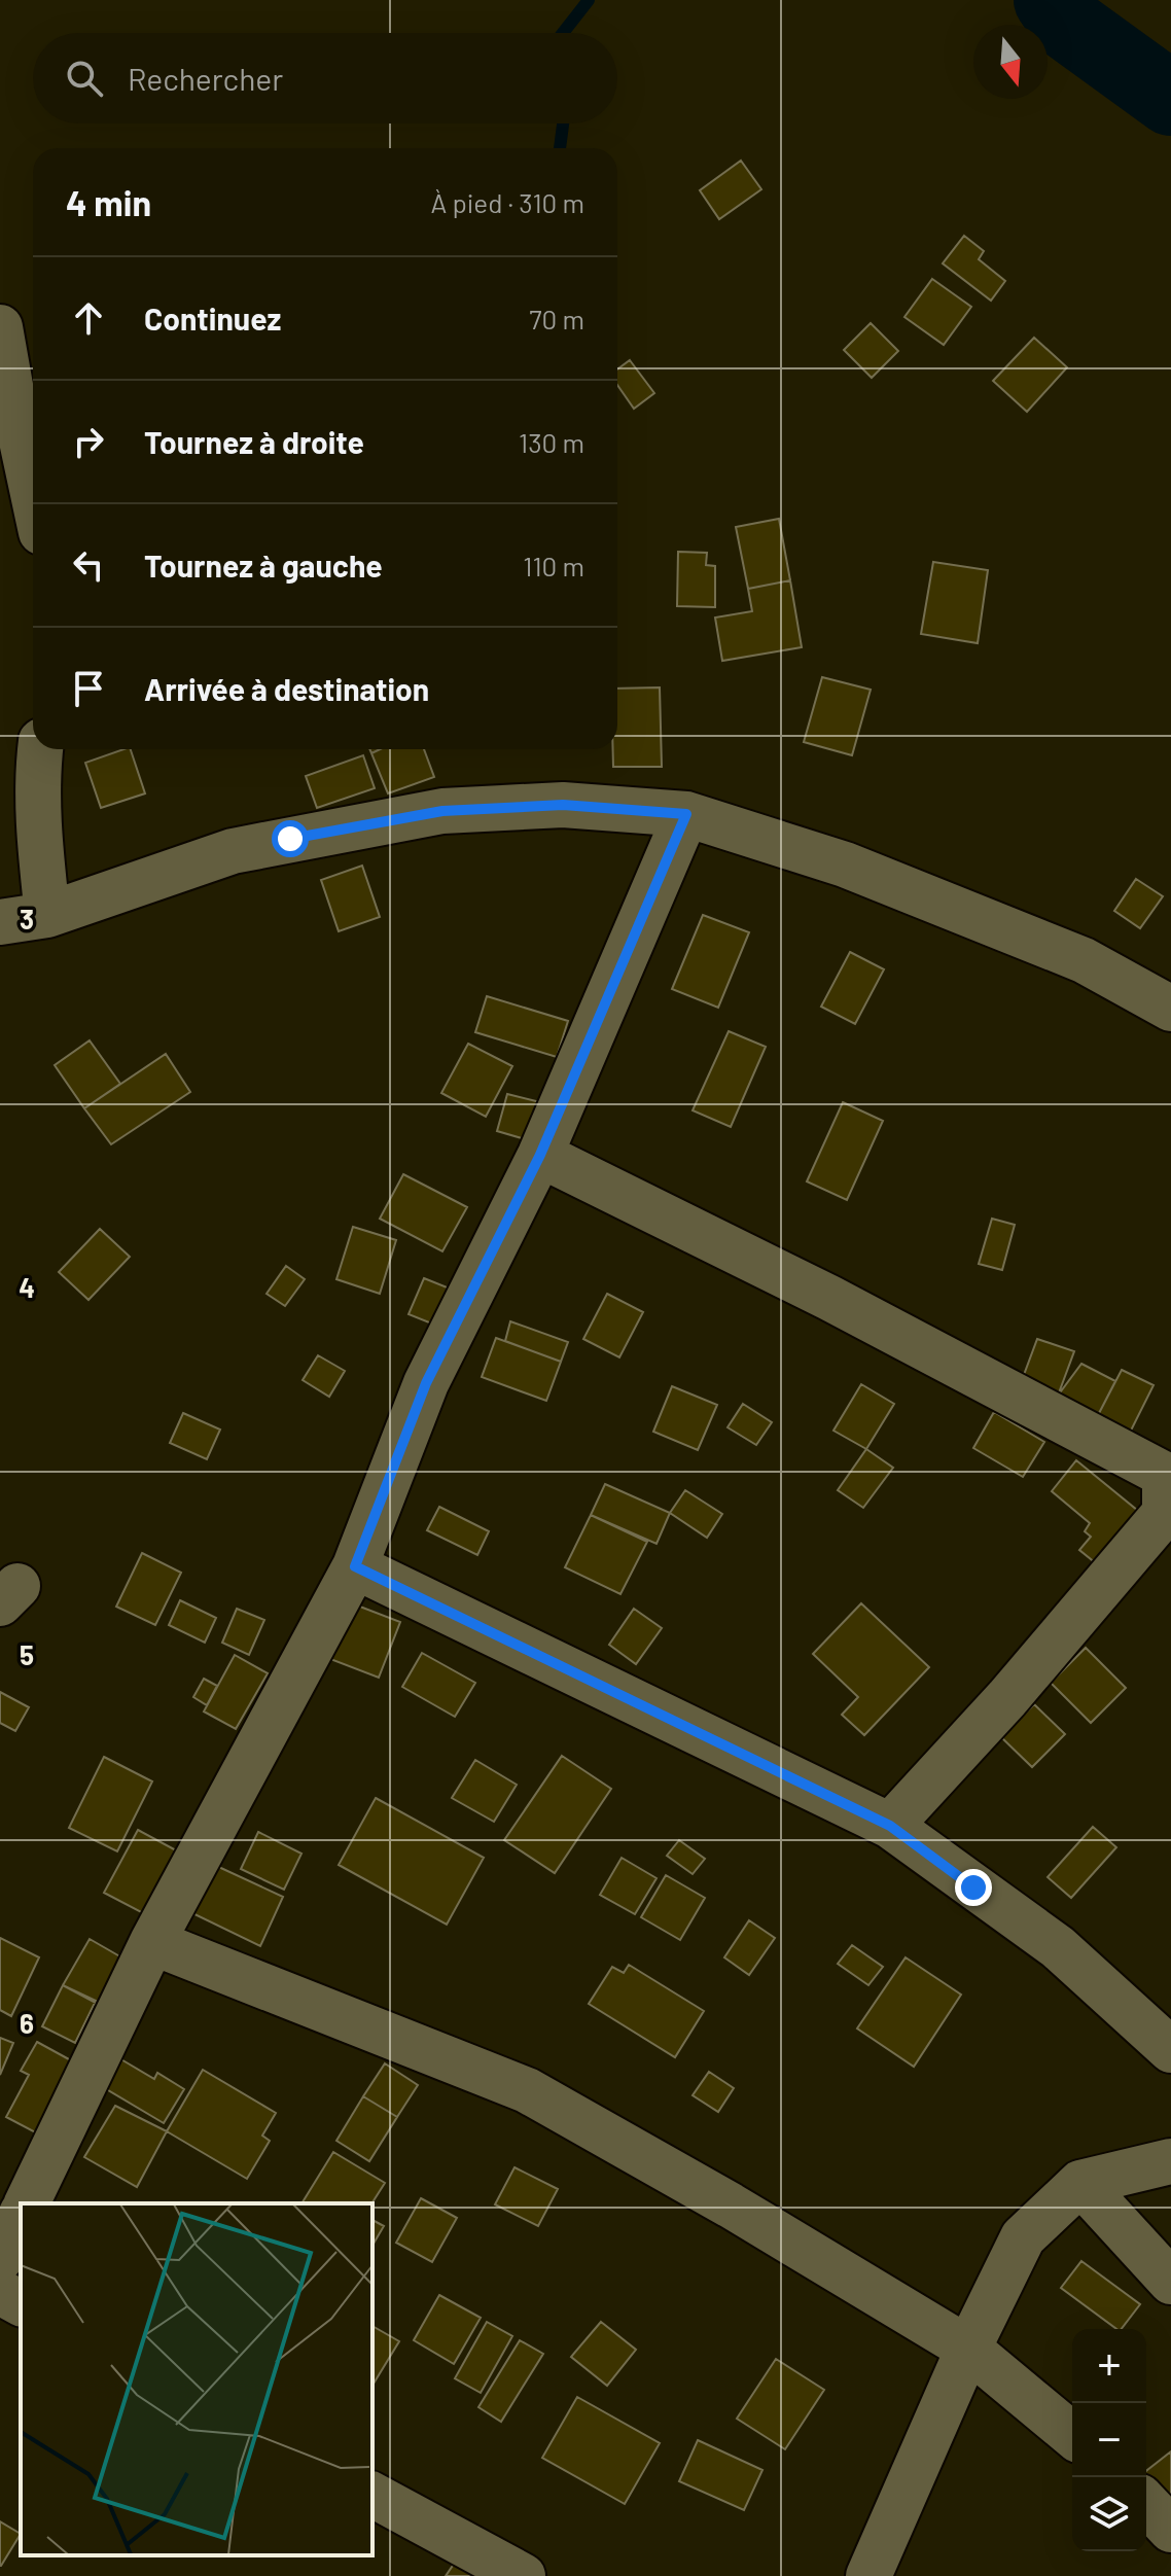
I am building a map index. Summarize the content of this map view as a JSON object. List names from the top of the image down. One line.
{"north":"bottom","page":{"search":"Rechercher","heading":["4 min","À pied · 310 m"],"list":[["Continuez","70 m"],["Tournez à droite","130 m"],["Tournez à gauche","110 m"],"Arrivée à destination"],"map_buttons":["+","−"]},"grid":{"rows":["3","4","5","6"]}}
